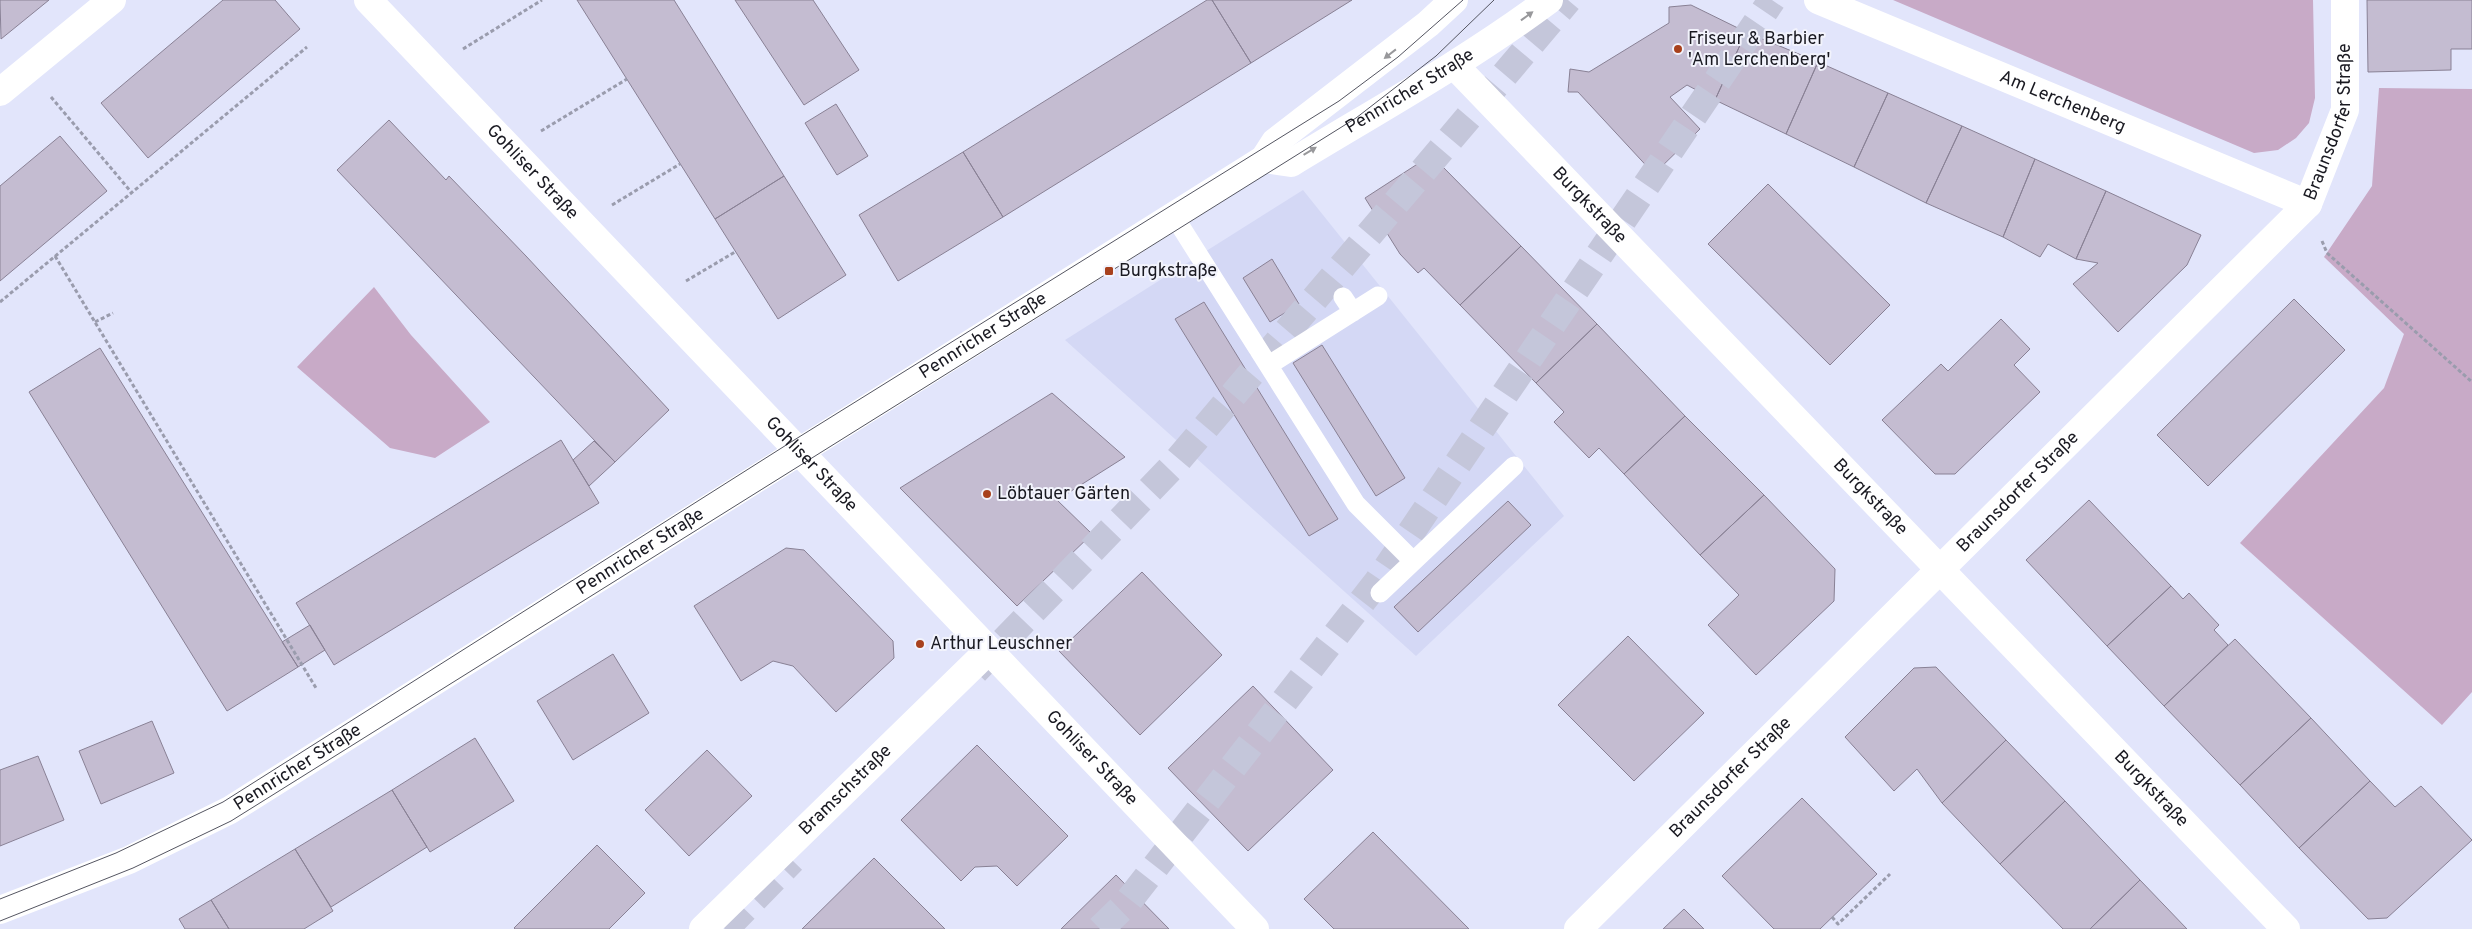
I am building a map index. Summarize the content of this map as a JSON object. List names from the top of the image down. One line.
{"streets":{"street":["Pennricher Straße","Am Lerchenberg","Braunsdorfer Straße","Gohliser Straße","Burgkstraße","Bramschstraße"]},"crossings":[["Pennricher Straße","Gohliser Straße"],["Pennricher Straße","Burgkstraße"],["Am Lerchenberg","Braunsdorfer Straße"],["Braunsdorfer Straße","Burgkstraße"],["Gohliser Straße","Bramschstraße"]],"places":{"other":["Friseur & Barbier 'Am Lerchenberg'","Löbtauer Gärten","Arthur Leuschner"],"transit":["Burgkstraße"]}}
